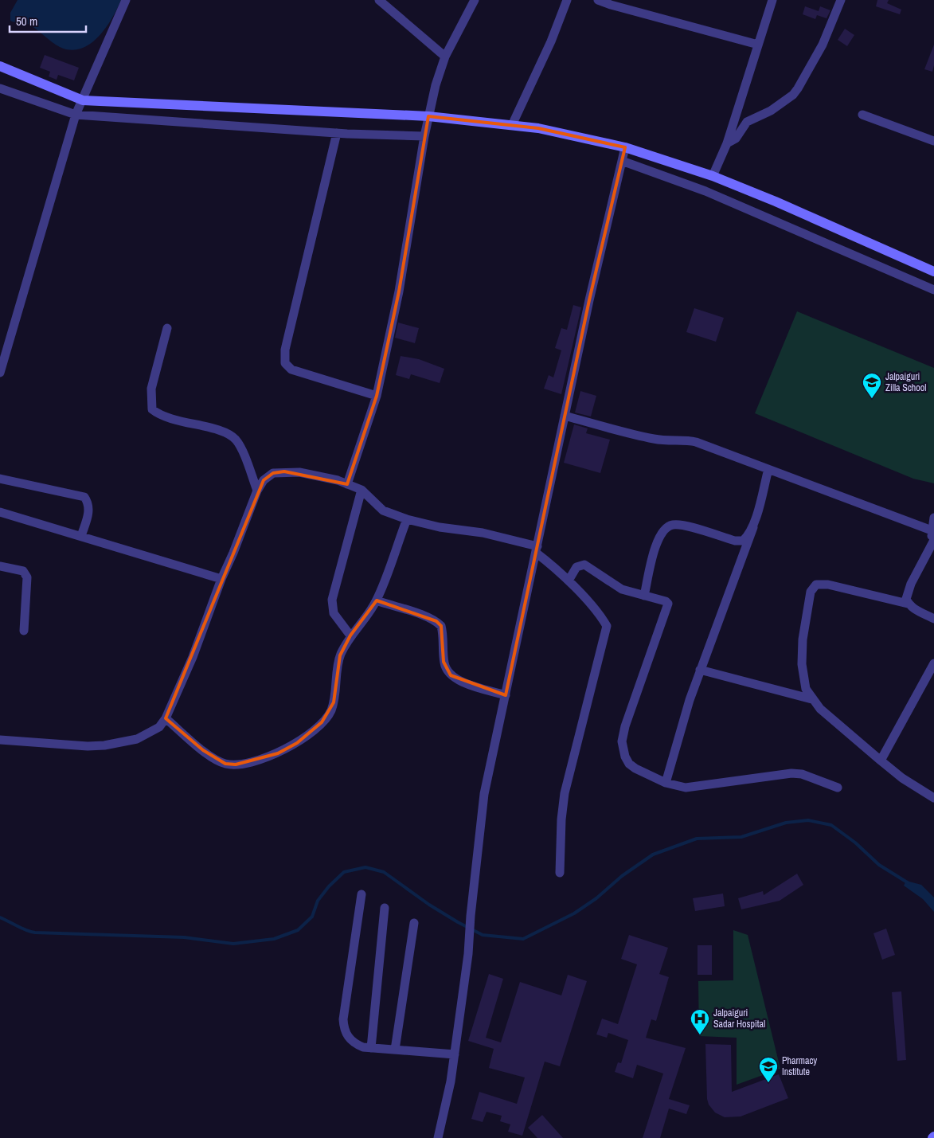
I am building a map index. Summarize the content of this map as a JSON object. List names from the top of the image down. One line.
{"places":{"school or university":["Jalpaiguri Zilla School","Pharmacy Institute"],"hospital":["Jalpaiguri Sadar Hospital"]},"scale_bar":"50 m"}
